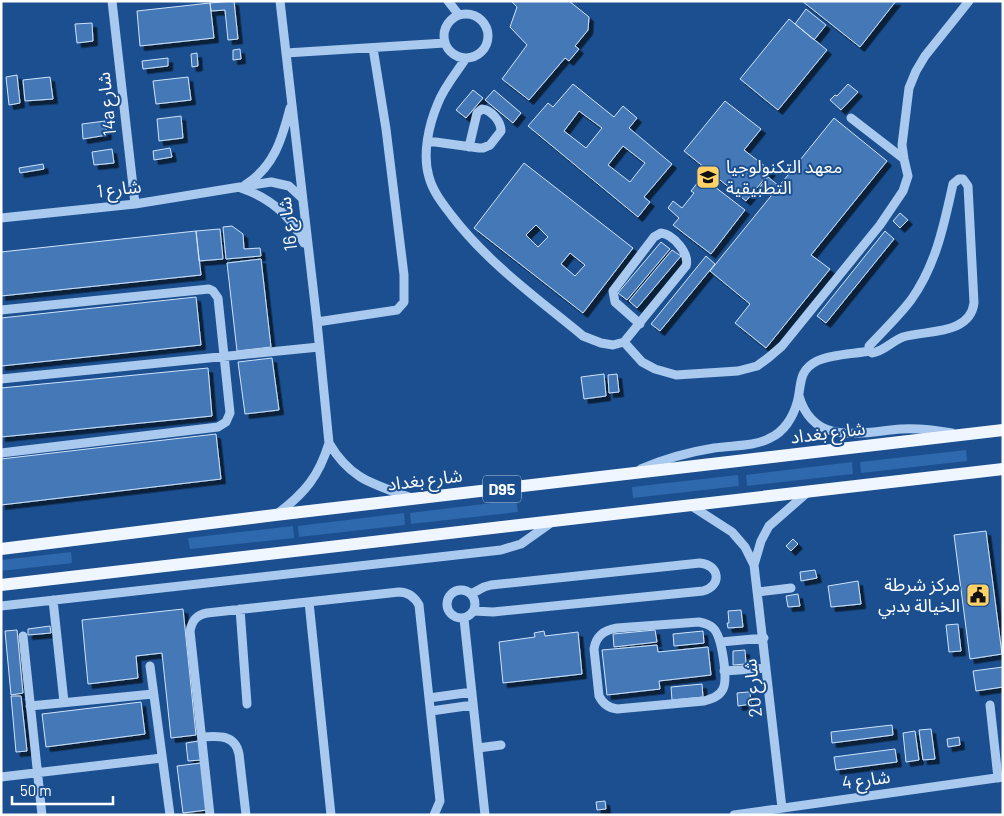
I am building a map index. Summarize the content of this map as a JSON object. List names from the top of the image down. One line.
{"streets":{"main road":["شارع بغداد","D95"],"street":["14a شارع","شارع 1","شارع 16","شارع 20","شارع 4"]},"crossings":[["14a شارع","شارع 1"],["شارع 1","شارع 16"],["شارع 16","شارع بغداد"],["D95","شارع 20"],["شارع 20","شارع 4"]],"places":{"school or university":["معهد التكنولوجيا التطبيقية"],"public building":["مركز شرطة الخيالة بدبي"]},"scale_bar":"50 m"}
